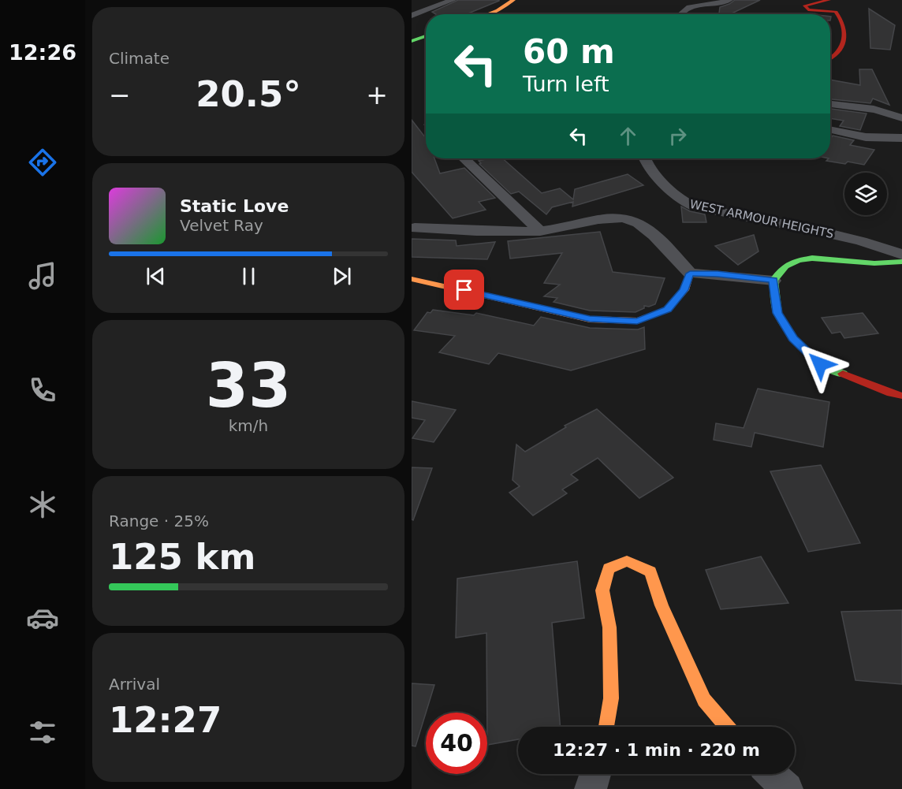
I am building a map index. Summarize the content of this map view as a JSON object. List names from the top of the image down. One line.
{"streets":{"street":["WEST ARMOUR HEIGHTS"]},"page":{"tabs":"12:26","tile":["Climate",["33","km/h"],["Range · 25%","125 km"],["Arrival","12:27"]],"turn":["60 m","Turn left"],"heat":["−","20.5°","+"],"song":["Static Love","Velvet Ray"],"limit":"40","trip":"12:27 · 1 min · 220 m"}}
